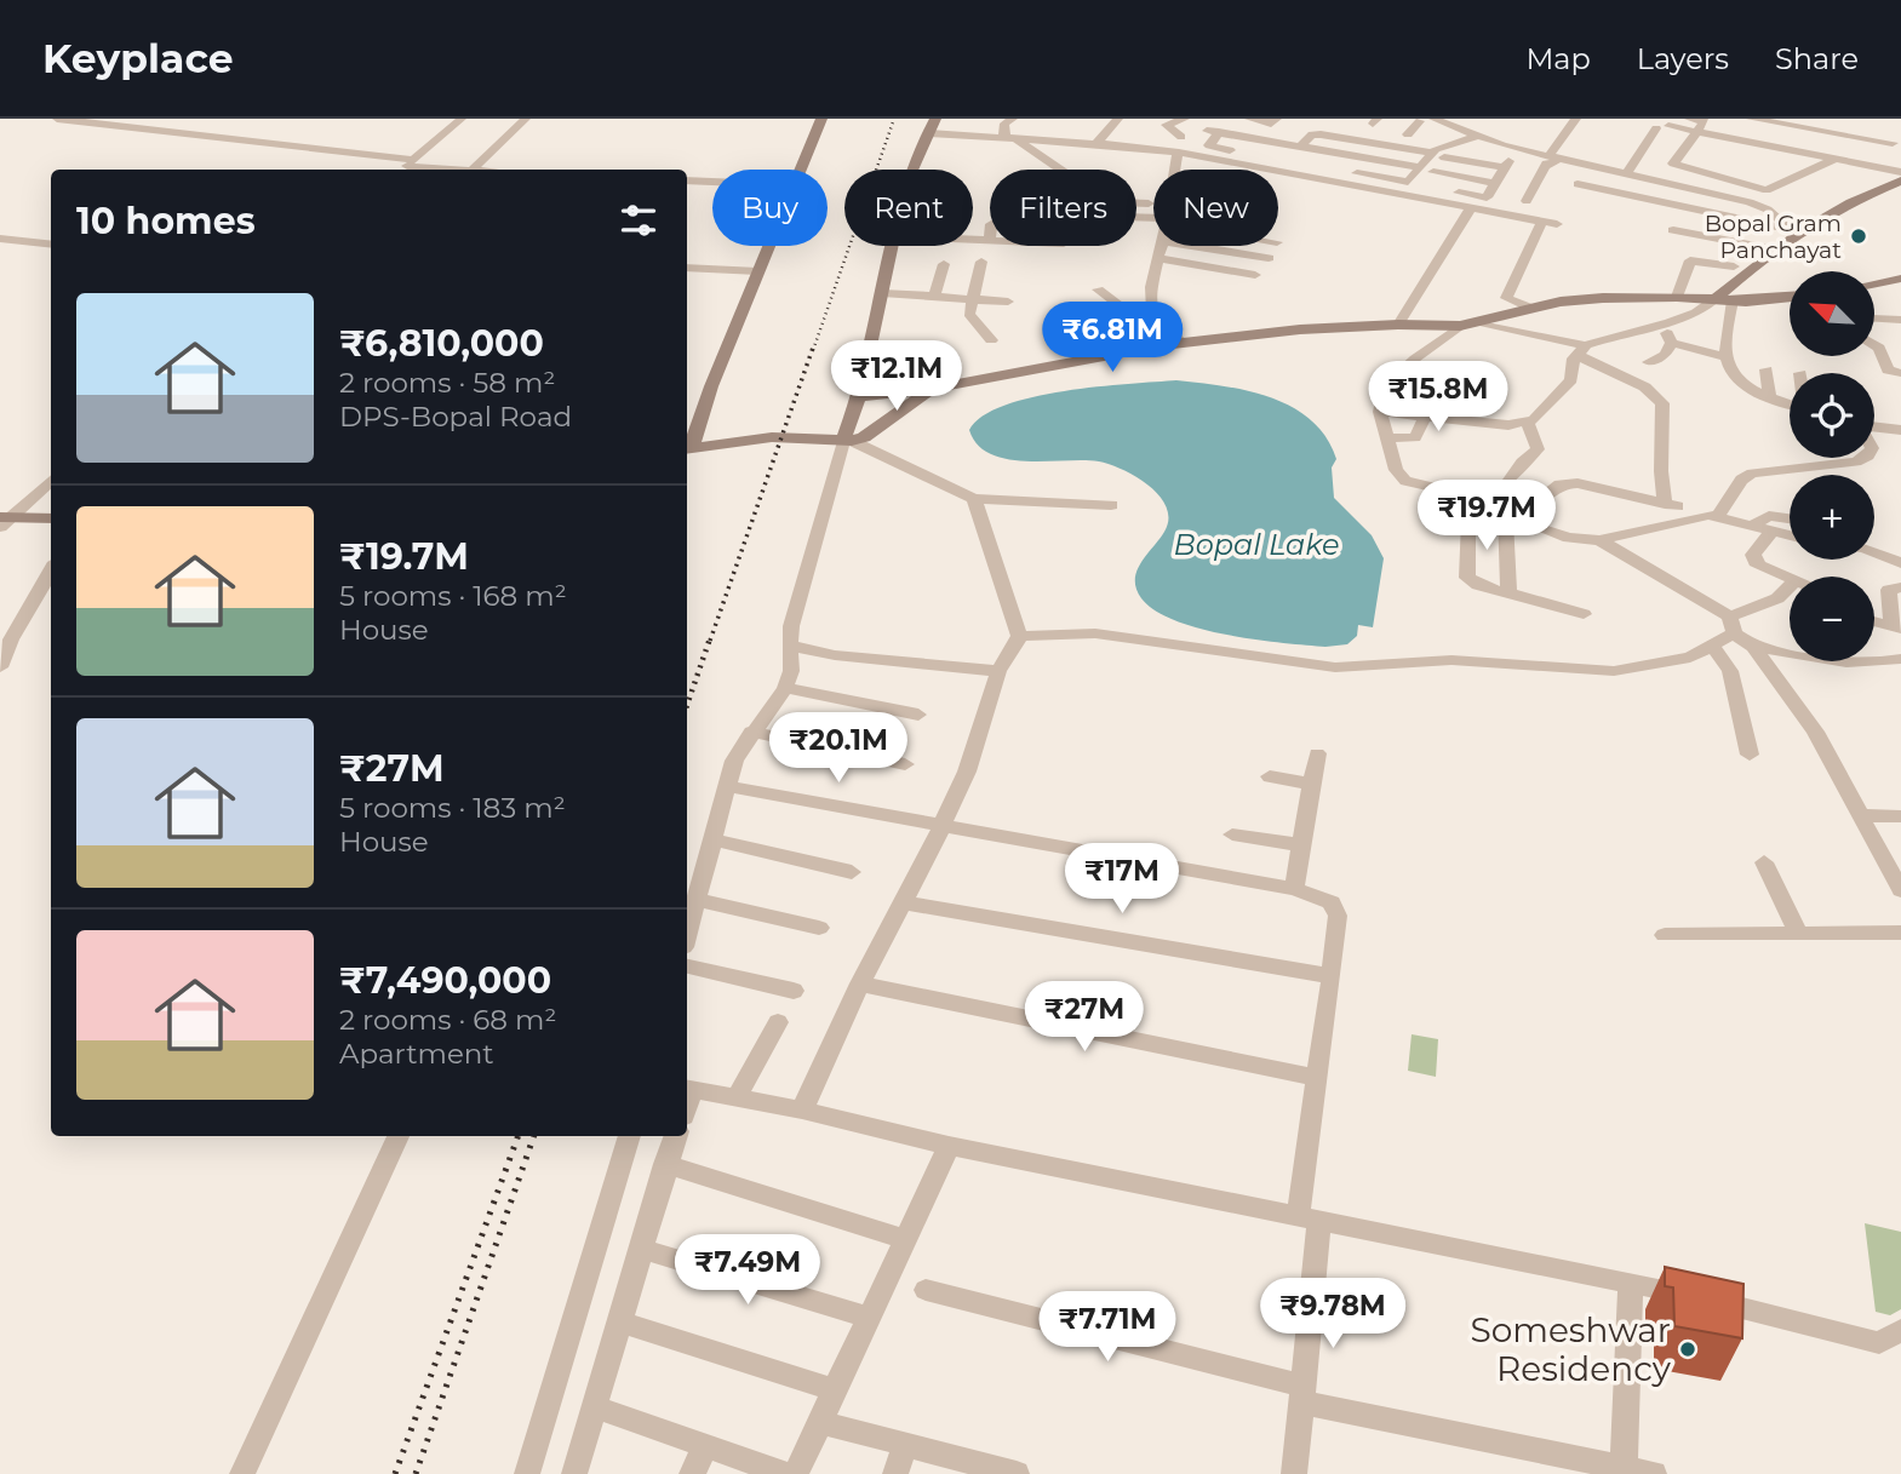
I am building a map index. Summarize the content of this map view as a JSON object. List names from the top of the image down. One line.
{"water":["Bopal Lake"],"places":["Bopal Gram Panchayat","Someshwar Residency"],"north":"top left","page":{"header":"Keyplace","nav":["Map","Layers","Share"],"chip":["Buy","Rent","Filters","New"],"heading":"10 homes","map_buttons":["+","−"],"list":[{"name":"₹6,810,000","note":"2 rooms · 58 m² · DPS-Bopal Road"},{"name":"₹19.7M","note":"5 rooms · 168 m² · House"},{"name":"₹27M","note":"5 rooms · 183 m² · House"},{"name":"₹7,490,000","note":"2 rooms · 68 m² · Apartment"}],"price":["₹6.81M","₹12.1M","₹15.8M","₹19.7M","₹20.1M","₹17M","₹27M","₹7.49M","₹9.78M","₹7.71M"]}}
